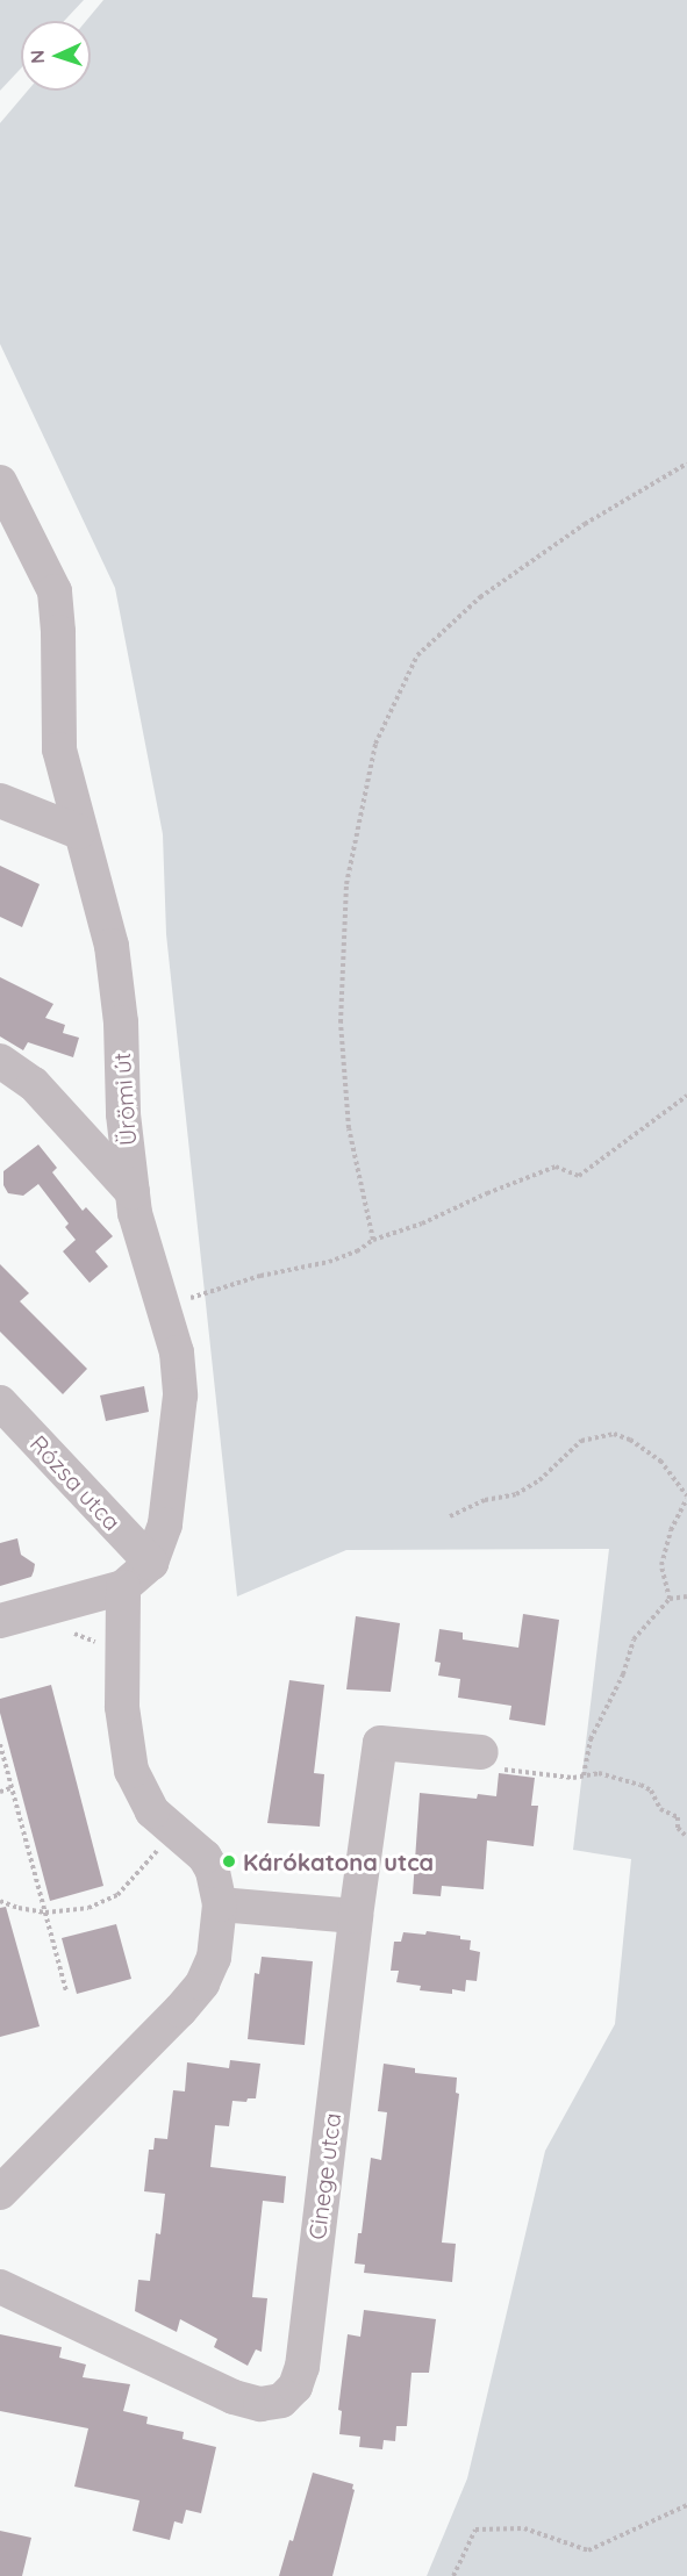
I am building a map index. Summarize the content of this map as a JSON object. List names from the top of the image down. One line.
{"streets":{"street":["Ürömi út","Rózsa utca","Cinege utca"]},"crossings":[["Ürömi út","Rózsa utca"]],"places":["Kárókatona utca"],"north":"left"}
